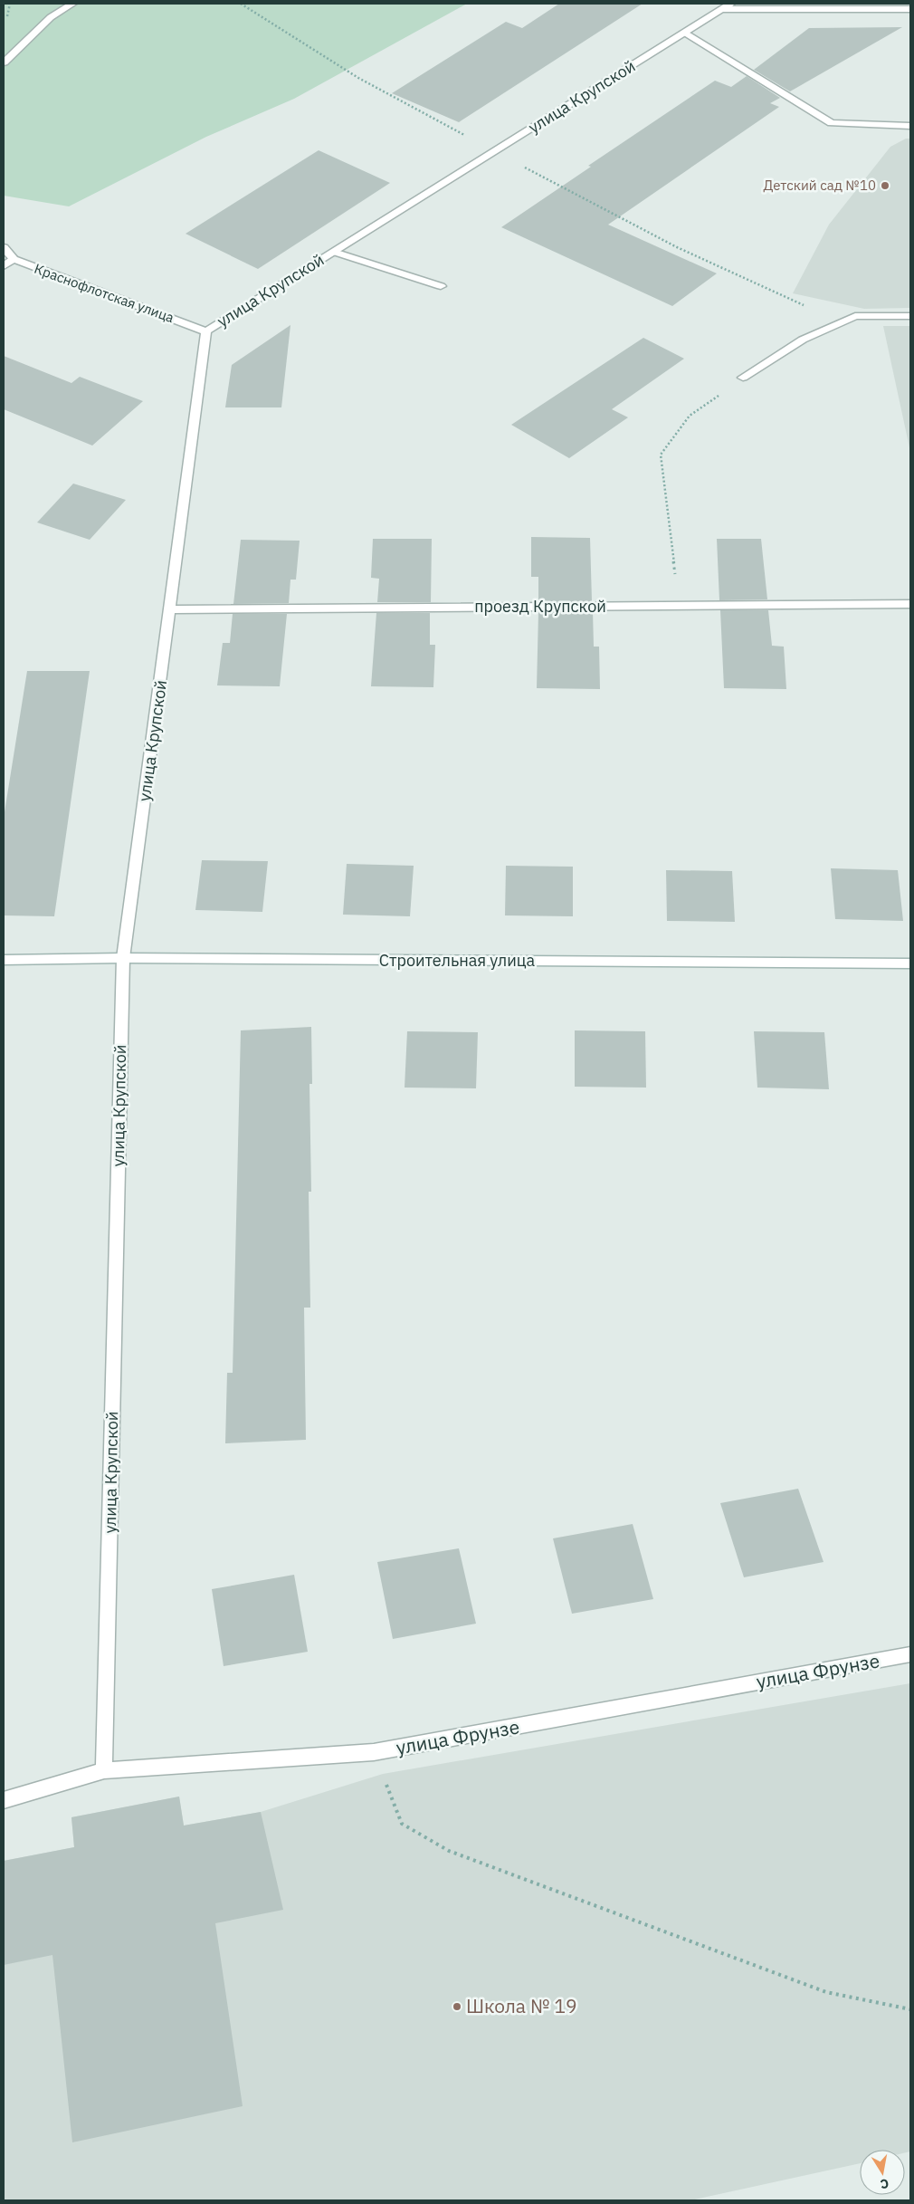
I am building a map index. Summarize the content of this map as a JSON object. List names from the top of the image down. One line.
{"streets":{"street":["улица Крупской","Краснофлотская улица","проезд Крупской","Строительная улица","улица Фрунзе"]},"crossings":[["улица Крупской","Краснофлотская улица"],["улица Крупской","проезд Крупской"],["улица Крупской","Строительная улица"],["улица Крупской","улица Фрунзе"]],"places":["Детский сад №10","Школа № 19"],"north":"bottom"}
